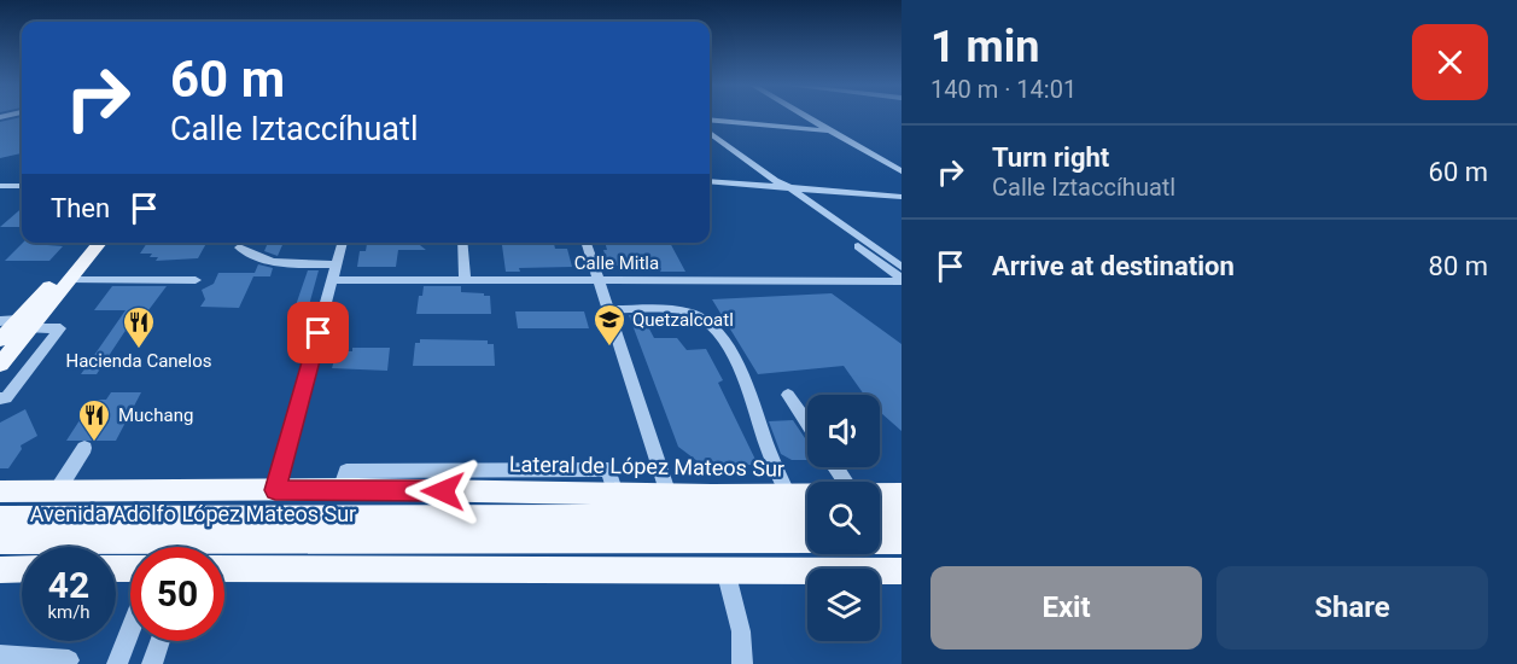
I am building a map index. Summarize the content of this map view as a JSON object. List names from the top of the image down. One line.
{"streets":{"main road":["Lateral de López Mateos Sur","Avenida Adolfo López Mateos Sur"],"street":["Calle Mitla"]},"places":{"school or university":["Quetzalcoatl"],"restaurant":["Hacienda Canelos","Muchang"]},"page":{"heading":["1 min","140 m · 14:01"],"turn":["60 m","Calle Iztaccíhuatl"],"list":[{"name":"Turn right","note":"Calle Iztaccíhuatl","value":"60 m"},{"name":"Arrive at destination","value":"80 m"}],"then":"Then","speed":"42 km/h","limit":"50","buttons":["Exit","Share"]}}
